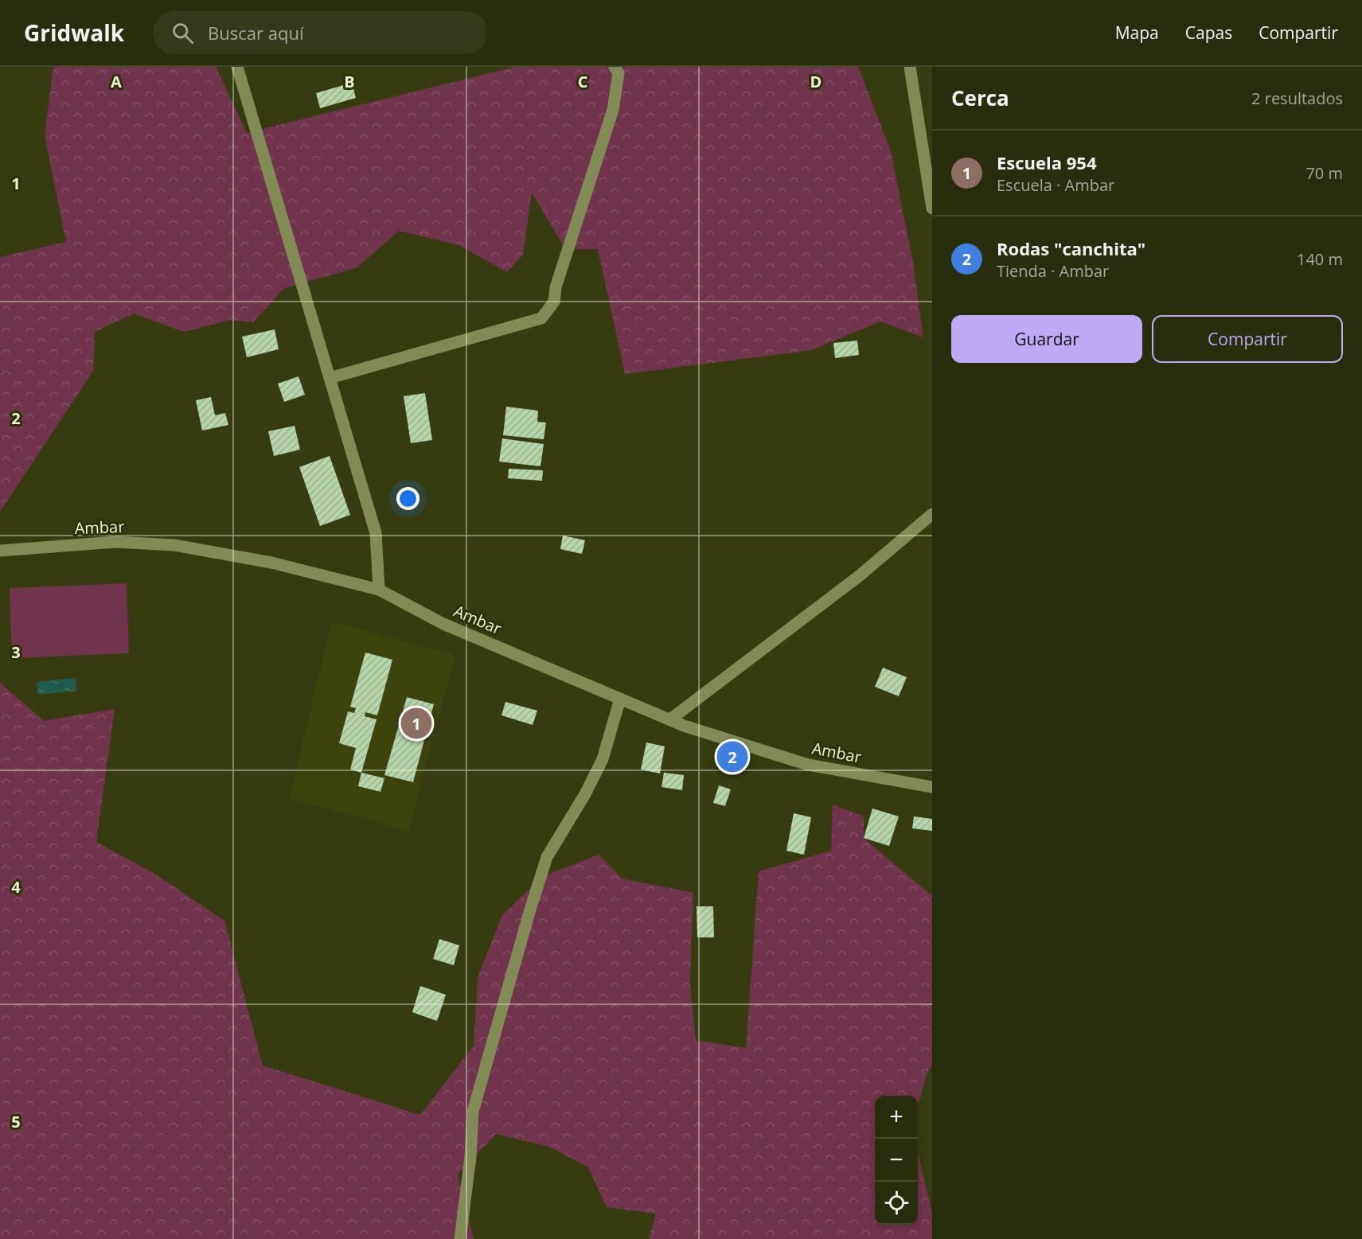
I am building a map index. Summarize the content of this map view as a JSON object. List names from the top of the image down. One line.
{"streets":{"street":["Ambar"]},"page":{"header":"Gridwalk","search":"Buscar aquí","nav":["Mapa","Capas","Compartir"],"heading":["Cerca","2 resultados"],"list":[{"mark":"1","name":"Escuela 954","note":"Escuela · Ambar","value":"70 m"},{"mark":"2","name":"Rodas \"canchita\"","note":"Tienda · Ambar","value":"140 m"}],"buttons":["Guardar","Compartir"],"pins":["1","2"],"map_buttons":["+","−"]},"grid":{"columns":["A","B","C","D"],"rows":["1","2","3","4","5"]}}
